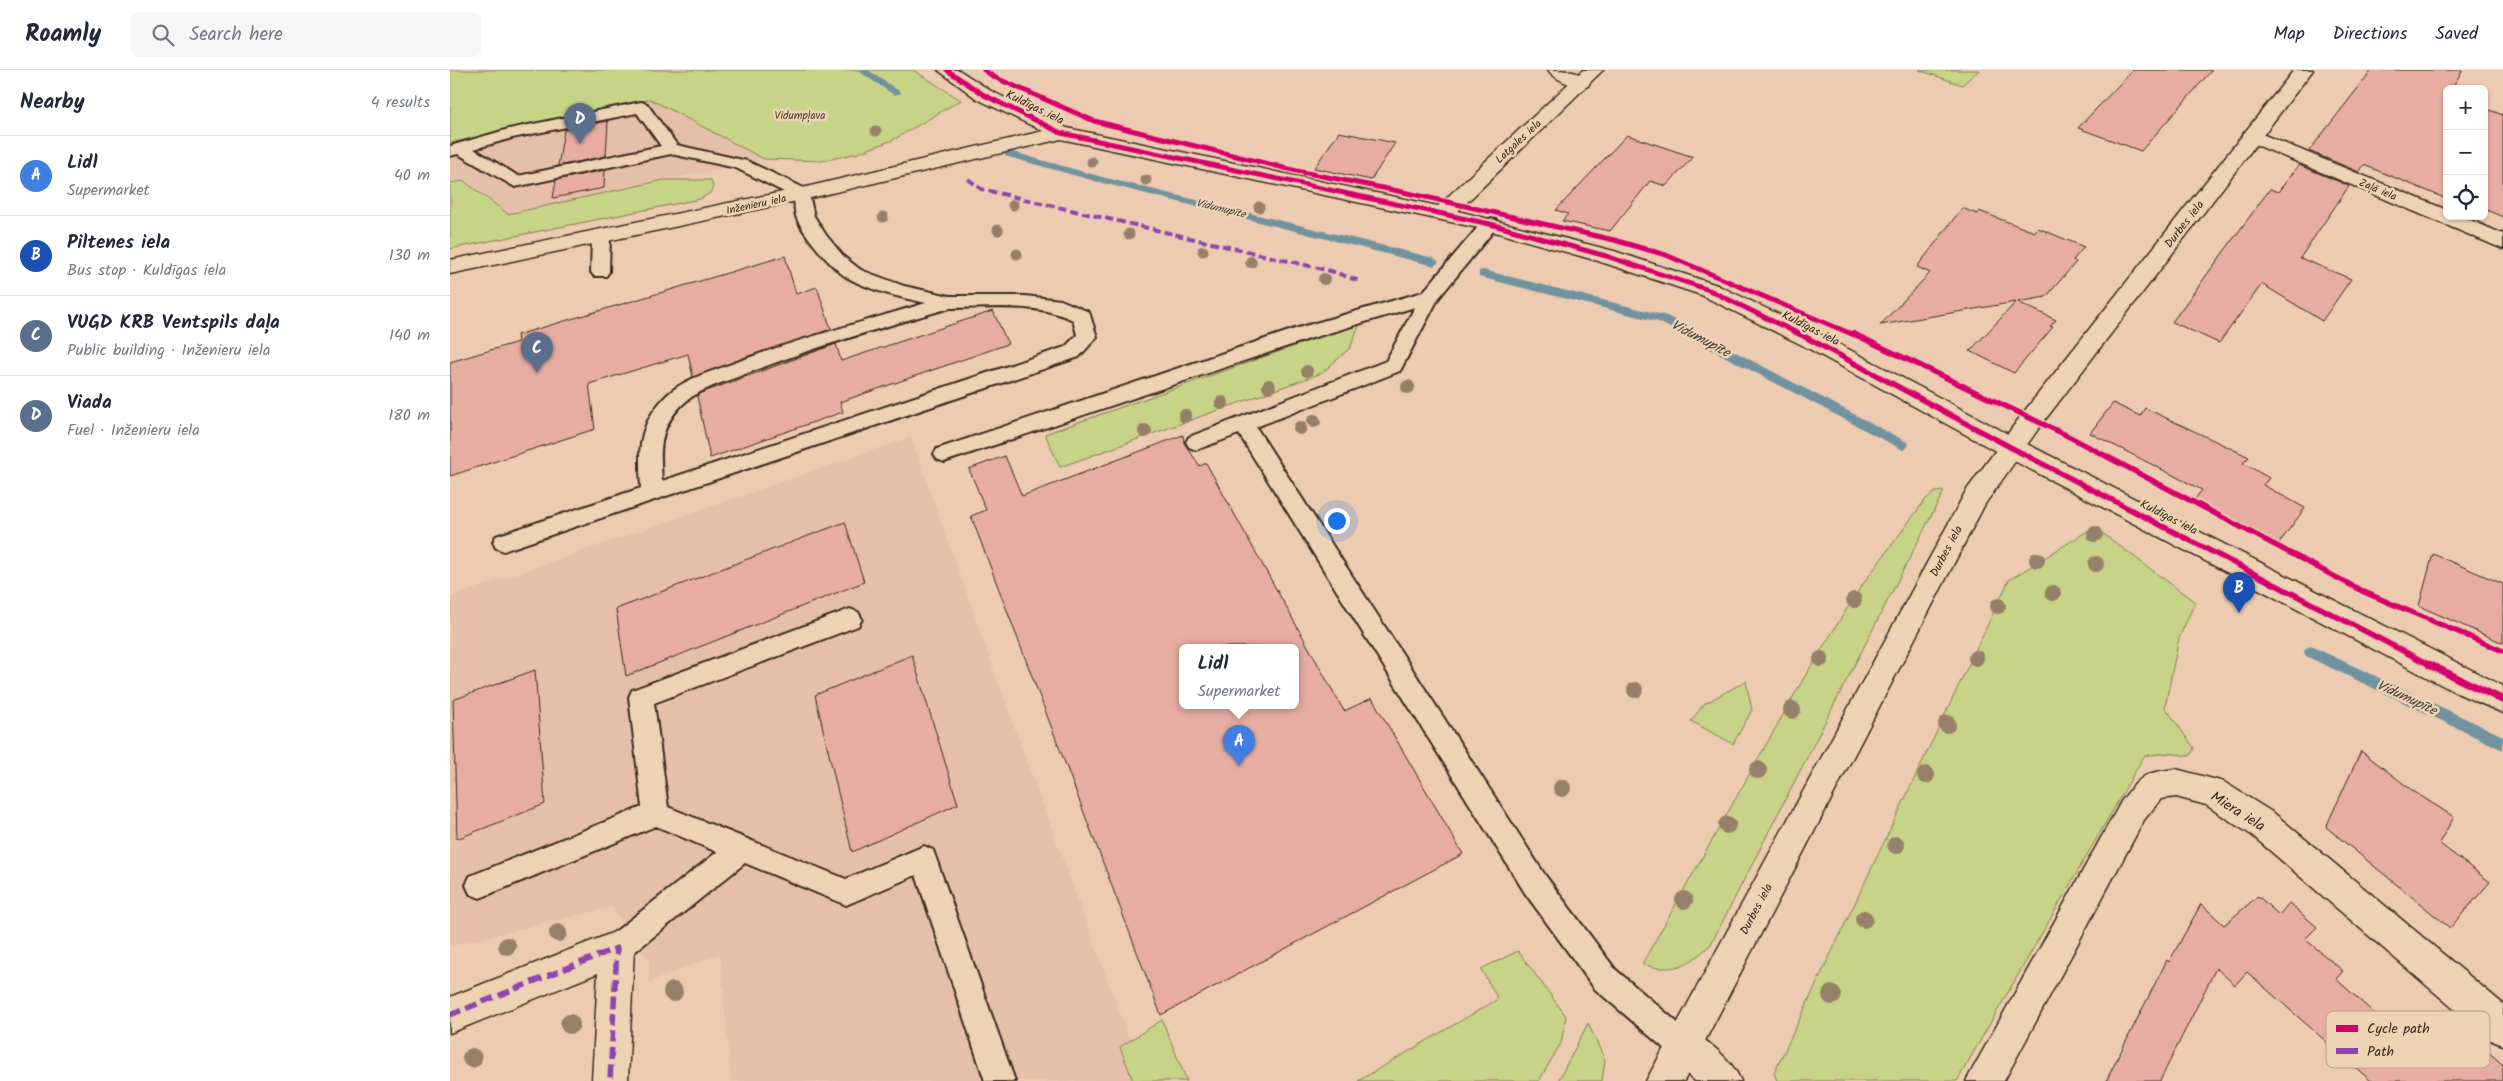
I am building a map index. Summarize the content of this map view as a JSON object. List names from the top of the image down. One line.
{"streets":{"street":["Kuldīgas iela","Latgales iela","Zaļā iela","Inženieru iela","Durbes iela","Miera iela"]},"crossings":[["Kuldīgas iela","Latgales iela"],["Kuldīgas iela","Inženieru iela"],["Kuldīgas iela","Durbes iela"],["Zaļā iela","Durbes iela"]],"water":["Vidumupīte"],"parks":["Vidumpļava"],"legend":["Cycle path","Path"],"page":{"header":"Roamly","search":"Search here","nav":["Map","Directions","Saved"],"heading":["Nearby","4 results"],"map_buttons":["+","−"],"pins":["D","C","B","A"],"list":[{"mark":"A","name":"Lidl","note":"Supermarket","value":"40 m"},{"mark":"B","name":"Piltenes iela","note":"Bus stop · Kuldīgas iela","value":"130 m"},{"mark":"C","name":"VUGD KRB Ventspils daļa","note":"Public building · Inženieru iela","value":"140 m"},{"mark":"D","name":"Viada","note":"Fuel · Inženieru iela","value":"180 m"}],"popup":["Lidl","Supermarket"]}}
